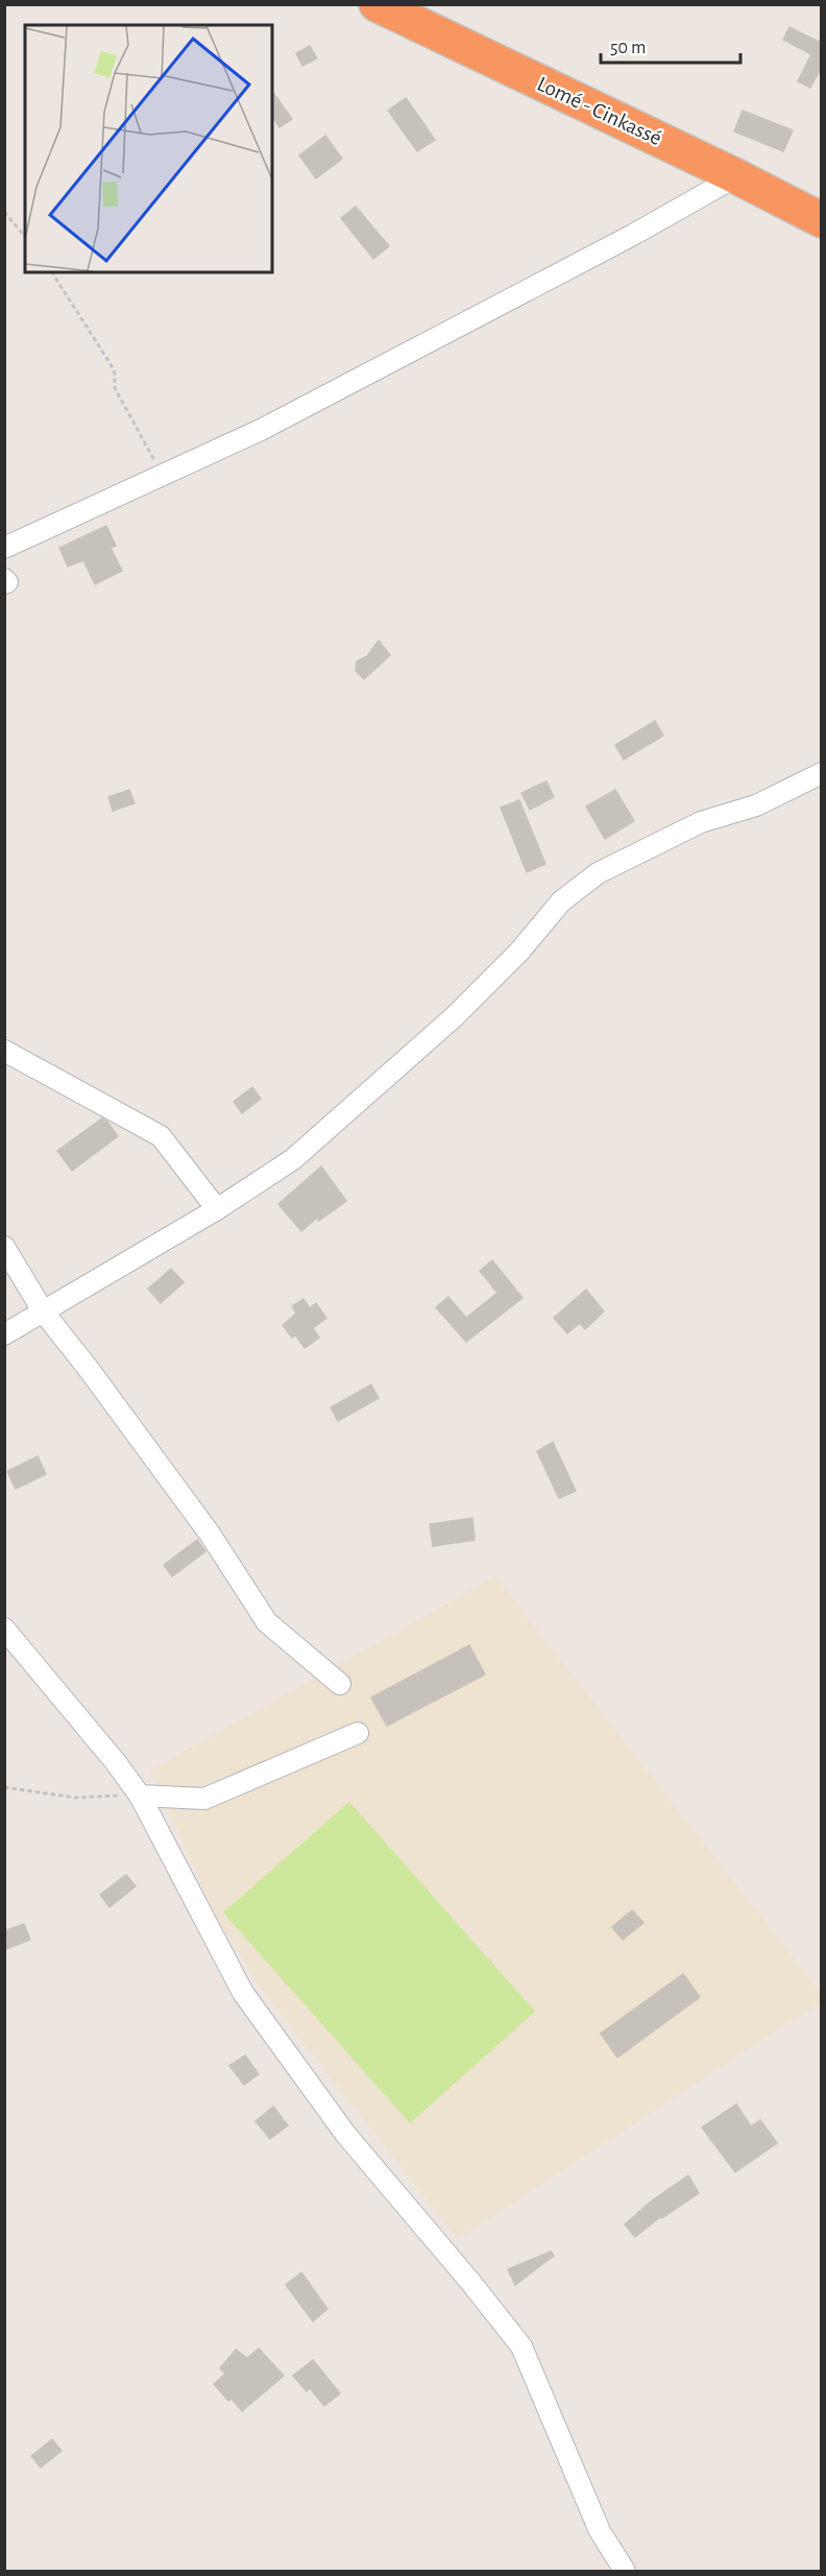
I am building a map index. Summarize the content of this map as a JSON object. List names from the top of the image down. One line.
{"streets":{"highway":["Lomé - Cinkassé"]},"scale_bar":"50 m"}
